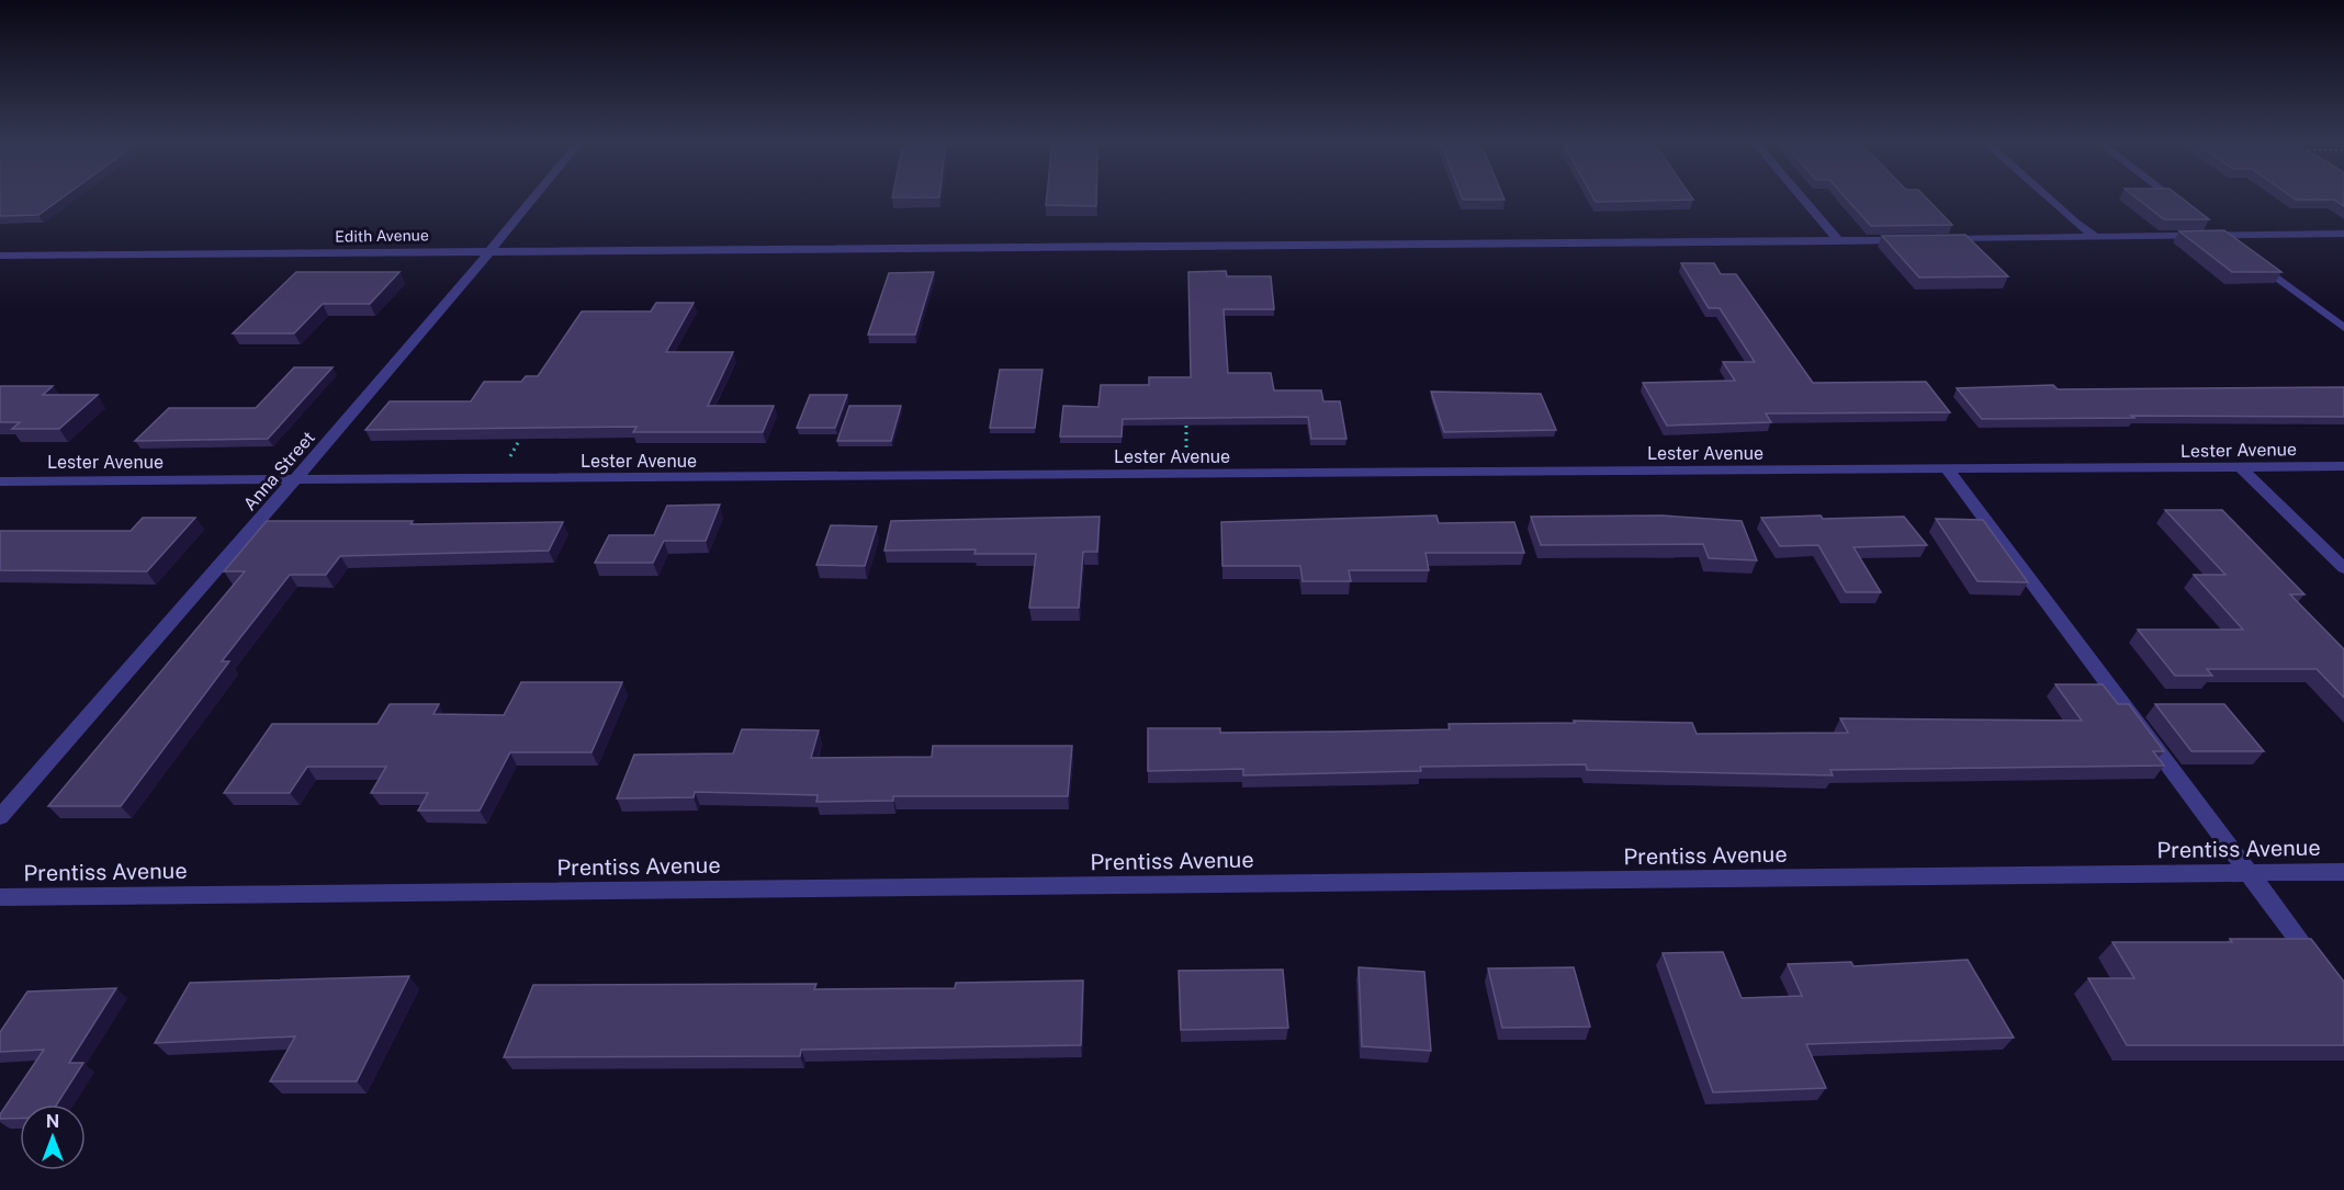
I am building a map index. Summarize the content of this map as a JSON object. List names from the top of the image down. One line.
{"streets":{"street":["Edith Avenue","Lester Avenue","Anna Street","Prentiss Avenue"]},"crossings":[["Edith Avenue","Anna Street"],["Lester Avenue","Anna Street"]],"north":"top"}
